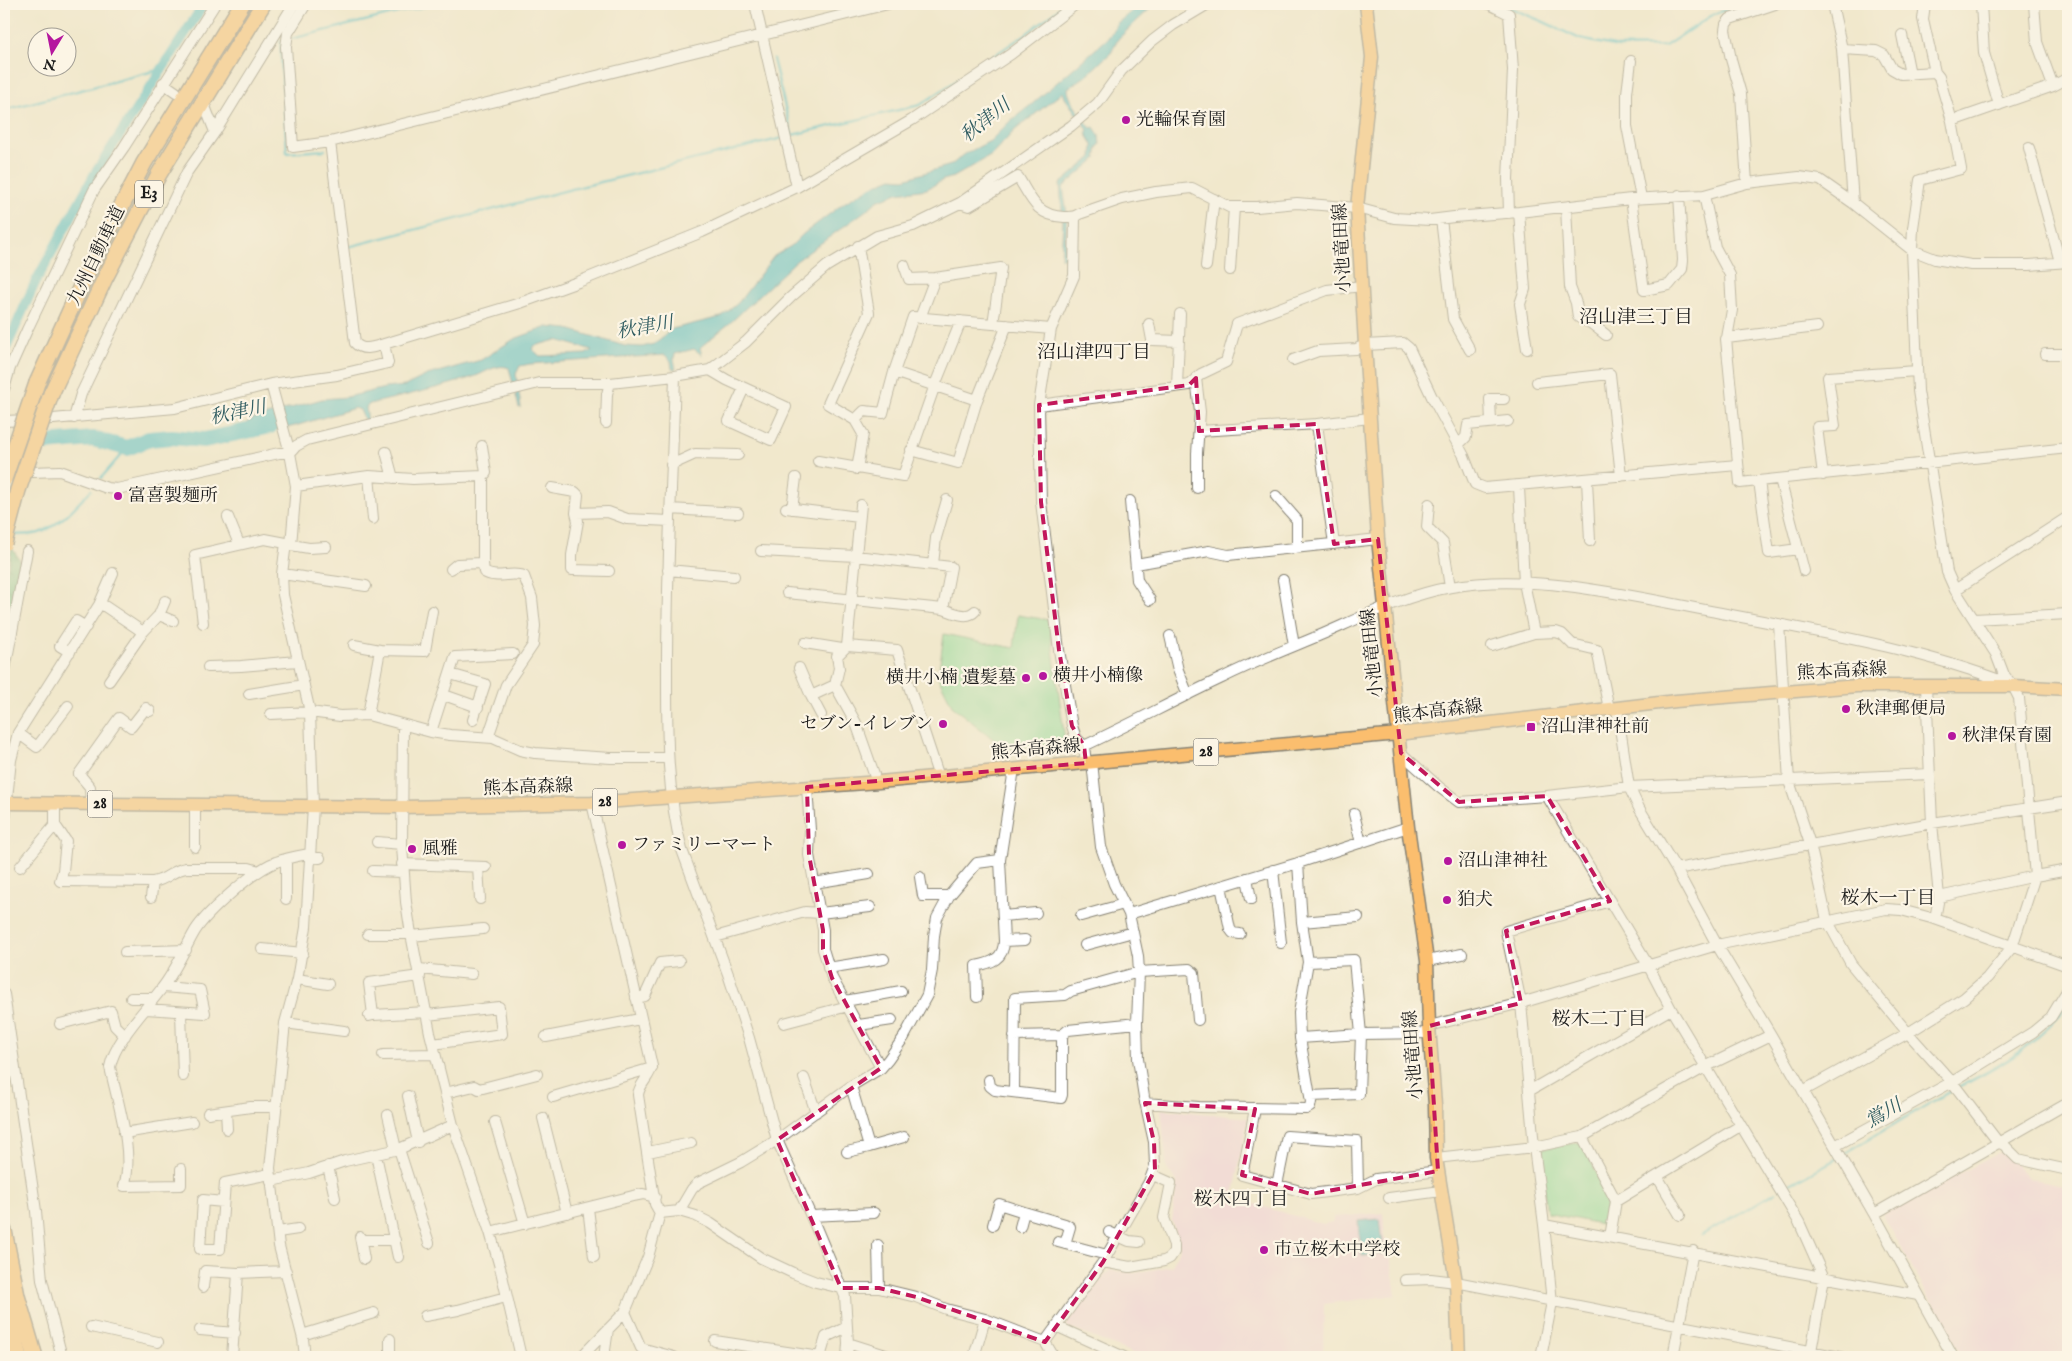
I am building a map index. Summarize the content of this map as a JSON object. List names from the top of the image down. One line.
{"streets":{"highway":["E3","九州自動車道"],"main road":["小池竜田線","熊本高森線","28"]},"crossings":[["小池竜田線","熊本高森線"]],"districts":["沼山津三丁目","沼山津四丁目","桜木一丁目","桜木二丁目","桜木四丁目"],"water":["秋津川","鴬川"],"places":{"other":["光輪保育園","富喜製麺所","横井小楠像","横井小楠 遺髪墓","秋津郵便局","セブン-イレブン","秋津保育園","ファミリーマート","風雅","沼山津神社","狛犬","市立桜木中学校"],"transit":["沼山津神社前"]},"north":"bottom"}
